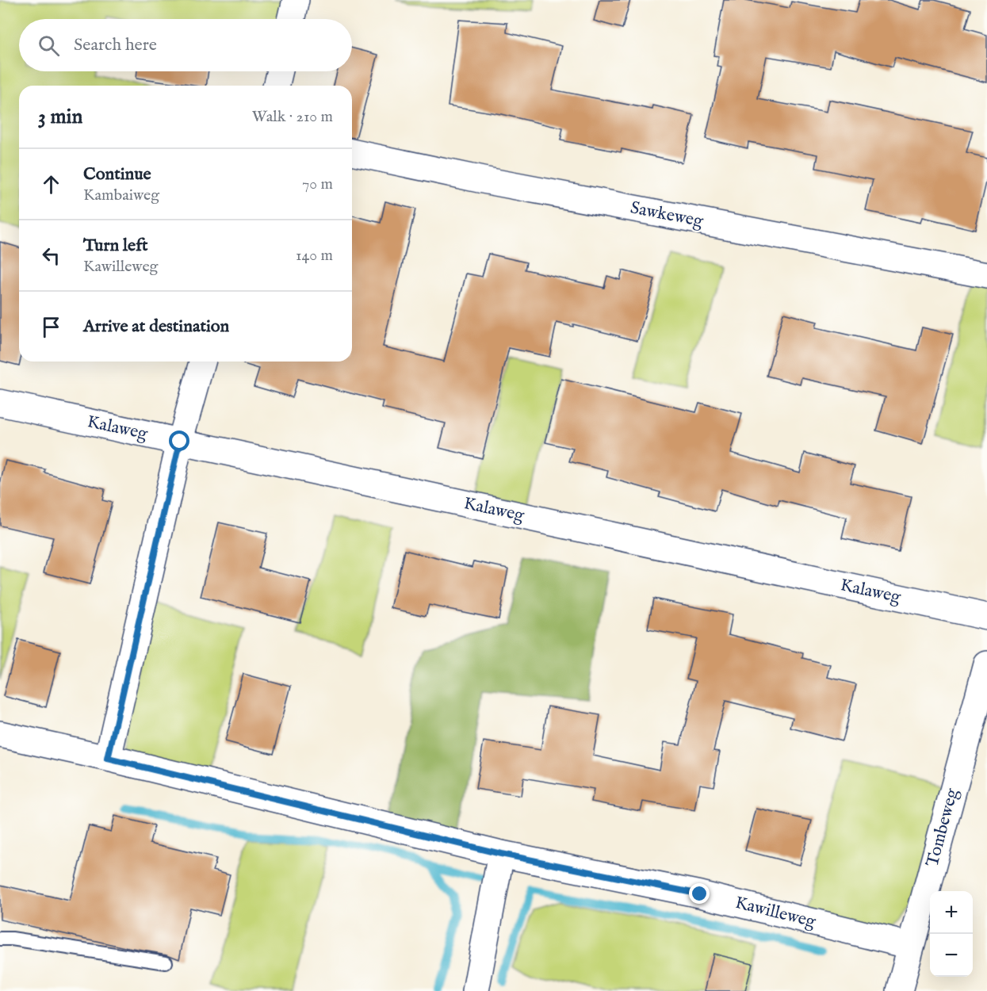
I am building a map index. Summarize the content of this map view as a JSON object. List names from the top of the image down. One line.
{"streets":{"street":["Sawkeweg","Kalaweg","Tombeweg","Kawilleweg"]},"crossings":[["Tombeweg","Kawilleweg"]],"page":{"search":"Search here","heading":["3 min","Walk · 210 m"],"list":[["Continue","Kambaiweg","70 m"],["Turn left","Kawilleweg","140 m"],"Arrive at destination"],"map_buttons":["+","−"]}}
